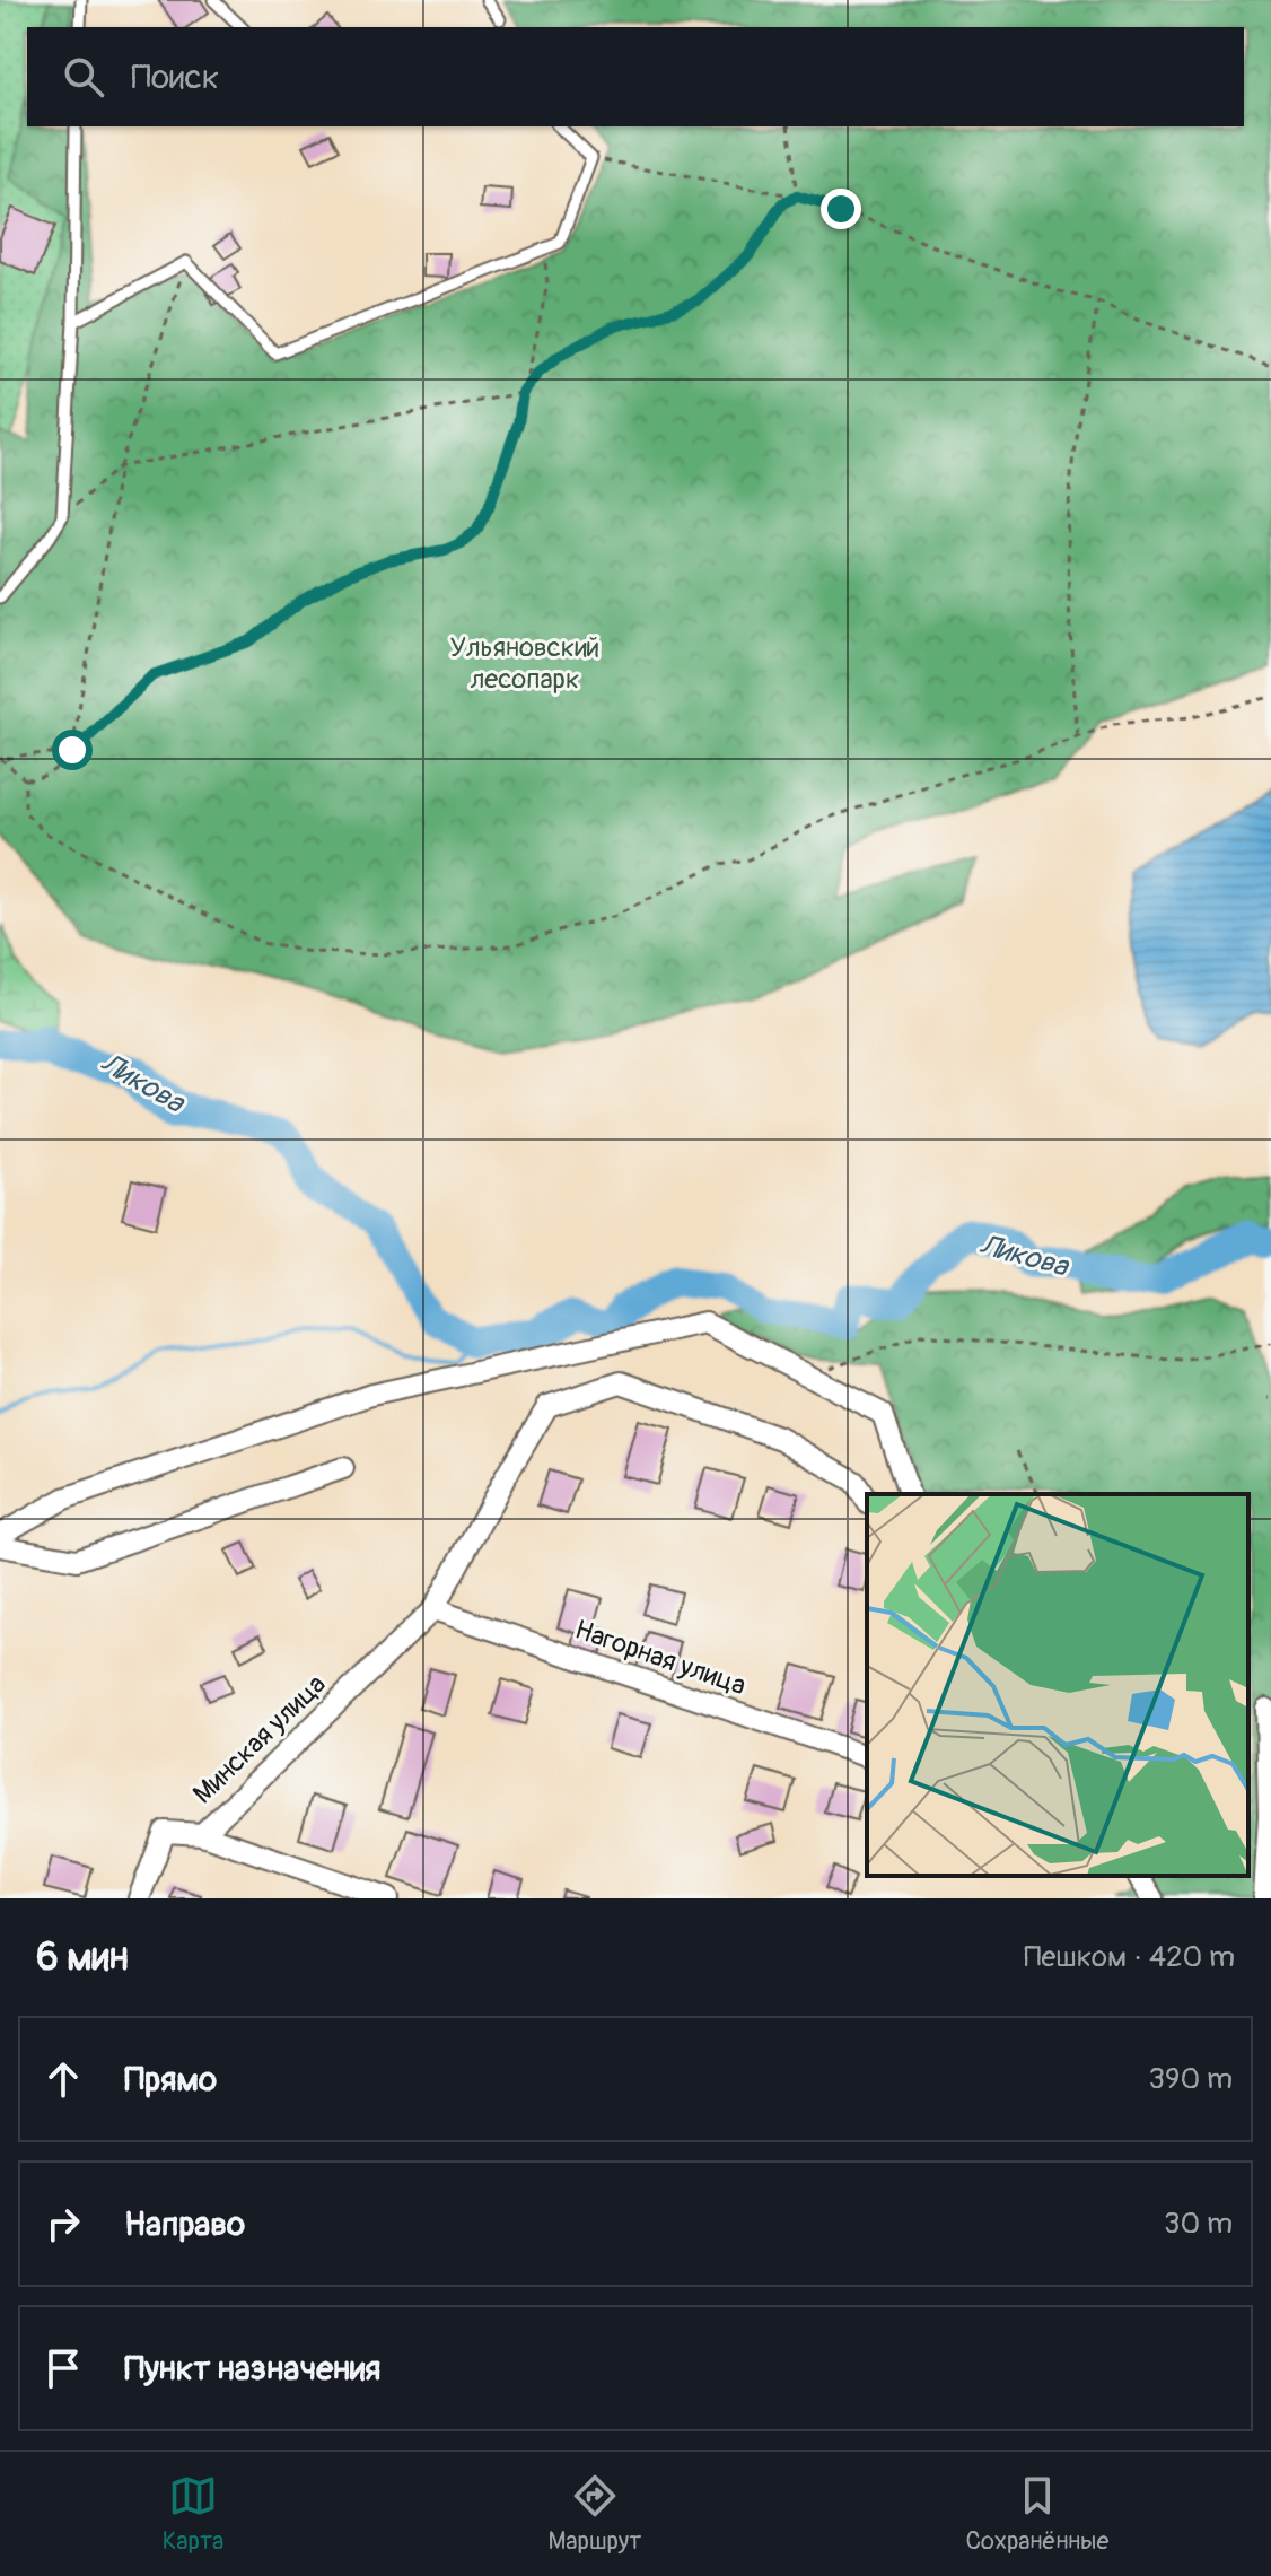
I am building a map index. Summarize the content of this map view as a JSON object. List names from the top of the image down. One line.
{"streets":{"street":["Нагорная улица","Минская улица"]},"crossings":[["Нагорная улица","Минская улица"]],"water":["Ликова"],"parks":["Ульяновский лесопарк"],"page":{"search":"Поиск","heading":["6 мин","Пешком · 420 m"],"list":[["Прямо","390 m"],["Направо","30 m"],"Пункт назначения"],"nav":["Карта","Маршрут","Сохранённые"]}}
